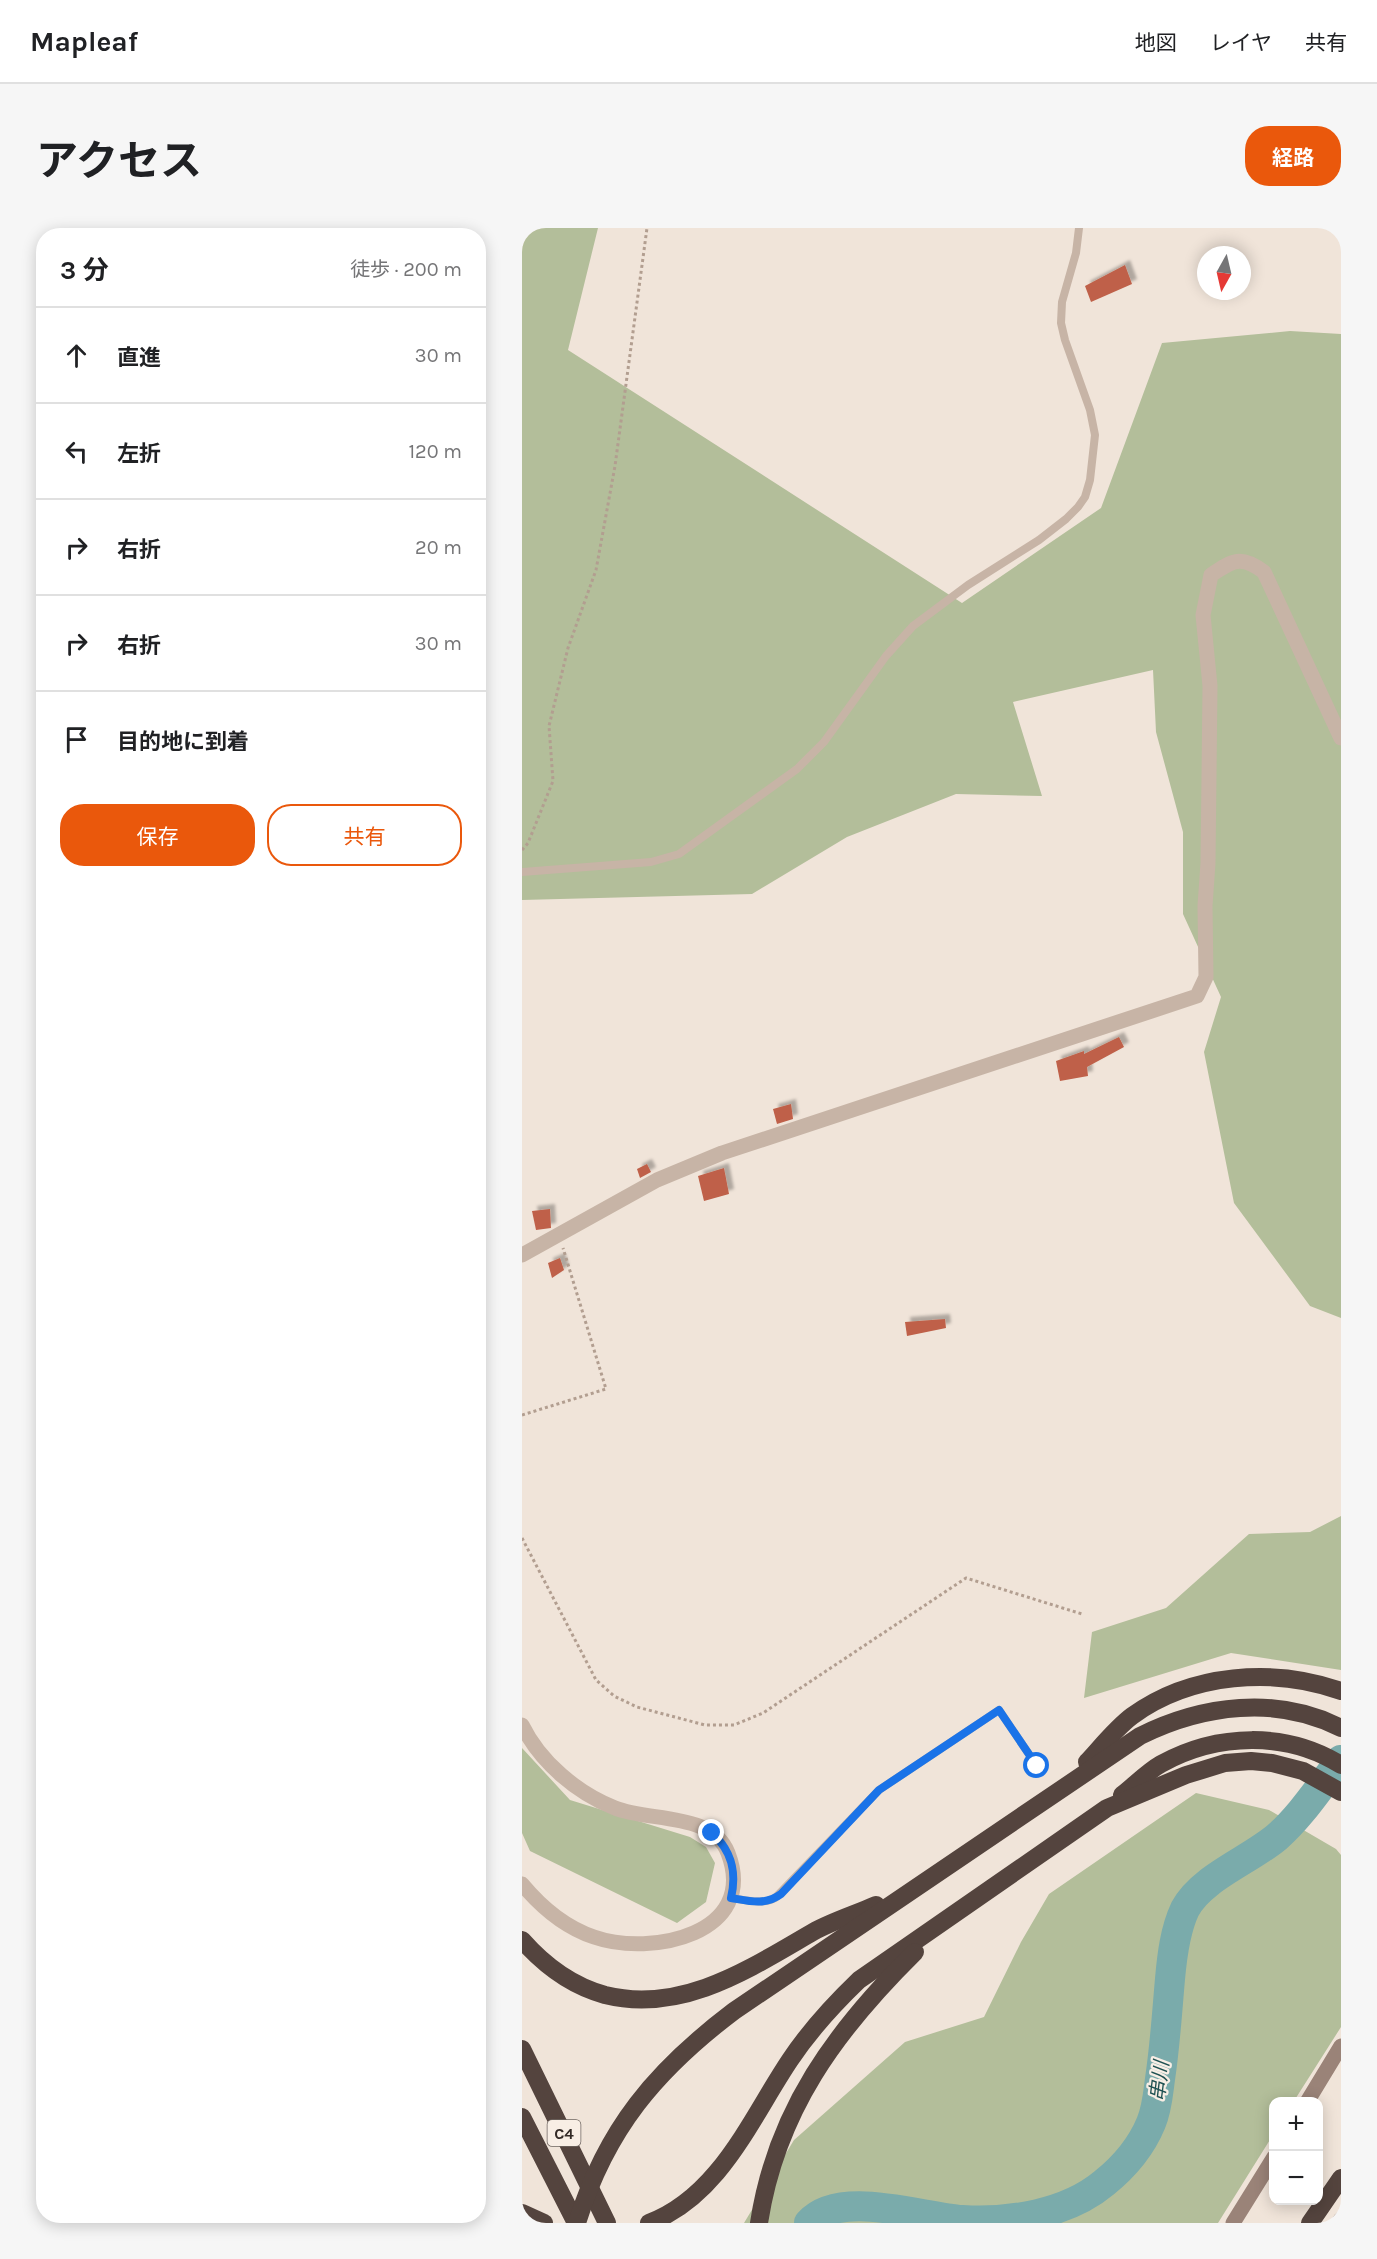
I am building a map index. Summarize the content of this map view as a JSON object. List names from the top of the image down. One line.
{"streets":{"highway":["C4"]},"water":["串川"],"north":"bottom","page":{"header":"Mapleaf","nav":["地図","レイヤ","共有"],"title":"アクセス","buttons":["経路",["保存","共有"]],"heading":["3 分","徒歩 · 200 m"],"list":[["直進","30 m"],["左折","120 m"],["右折","20 m"],["右折","30 m"],"目的地に到着"],"map_buttons":["+","−"]}}
